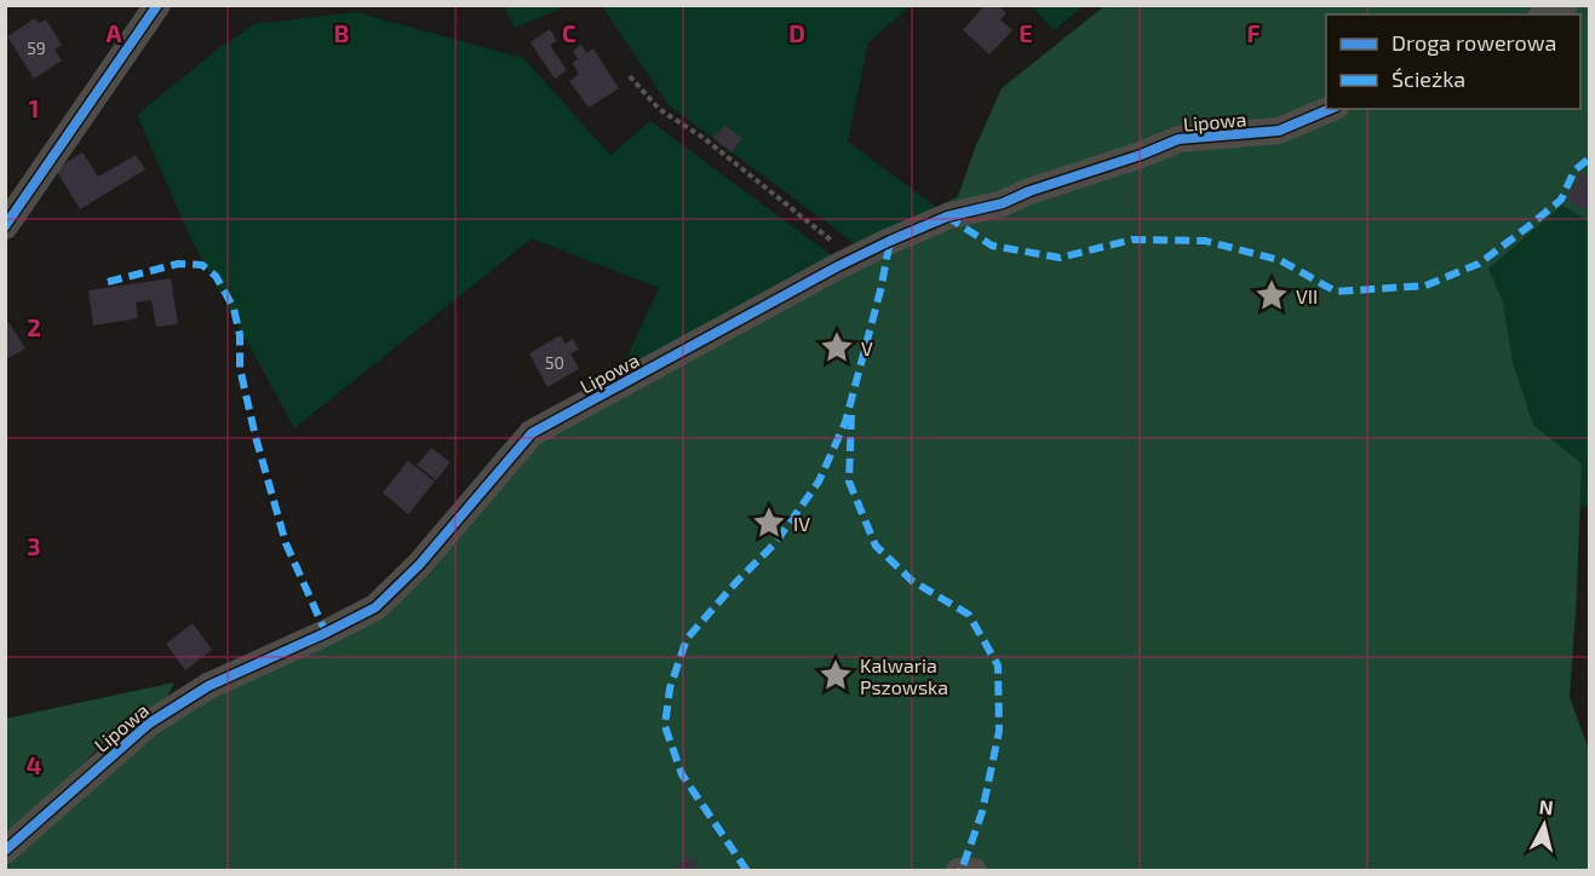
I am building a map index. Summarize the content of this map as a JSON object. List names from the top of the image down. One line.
{"streets":{"street":["Lipowa"]},"places":{"place":["VII","V","IV","Kalwaria Pszowska"]},"house_numbers":["59","50"],"legend":["Droga rowerowa","Ścieżka"],"north":"top","grid":{"columns":["A","B","C","D","E","F"],"rows":["1","2","3","4"]}}
